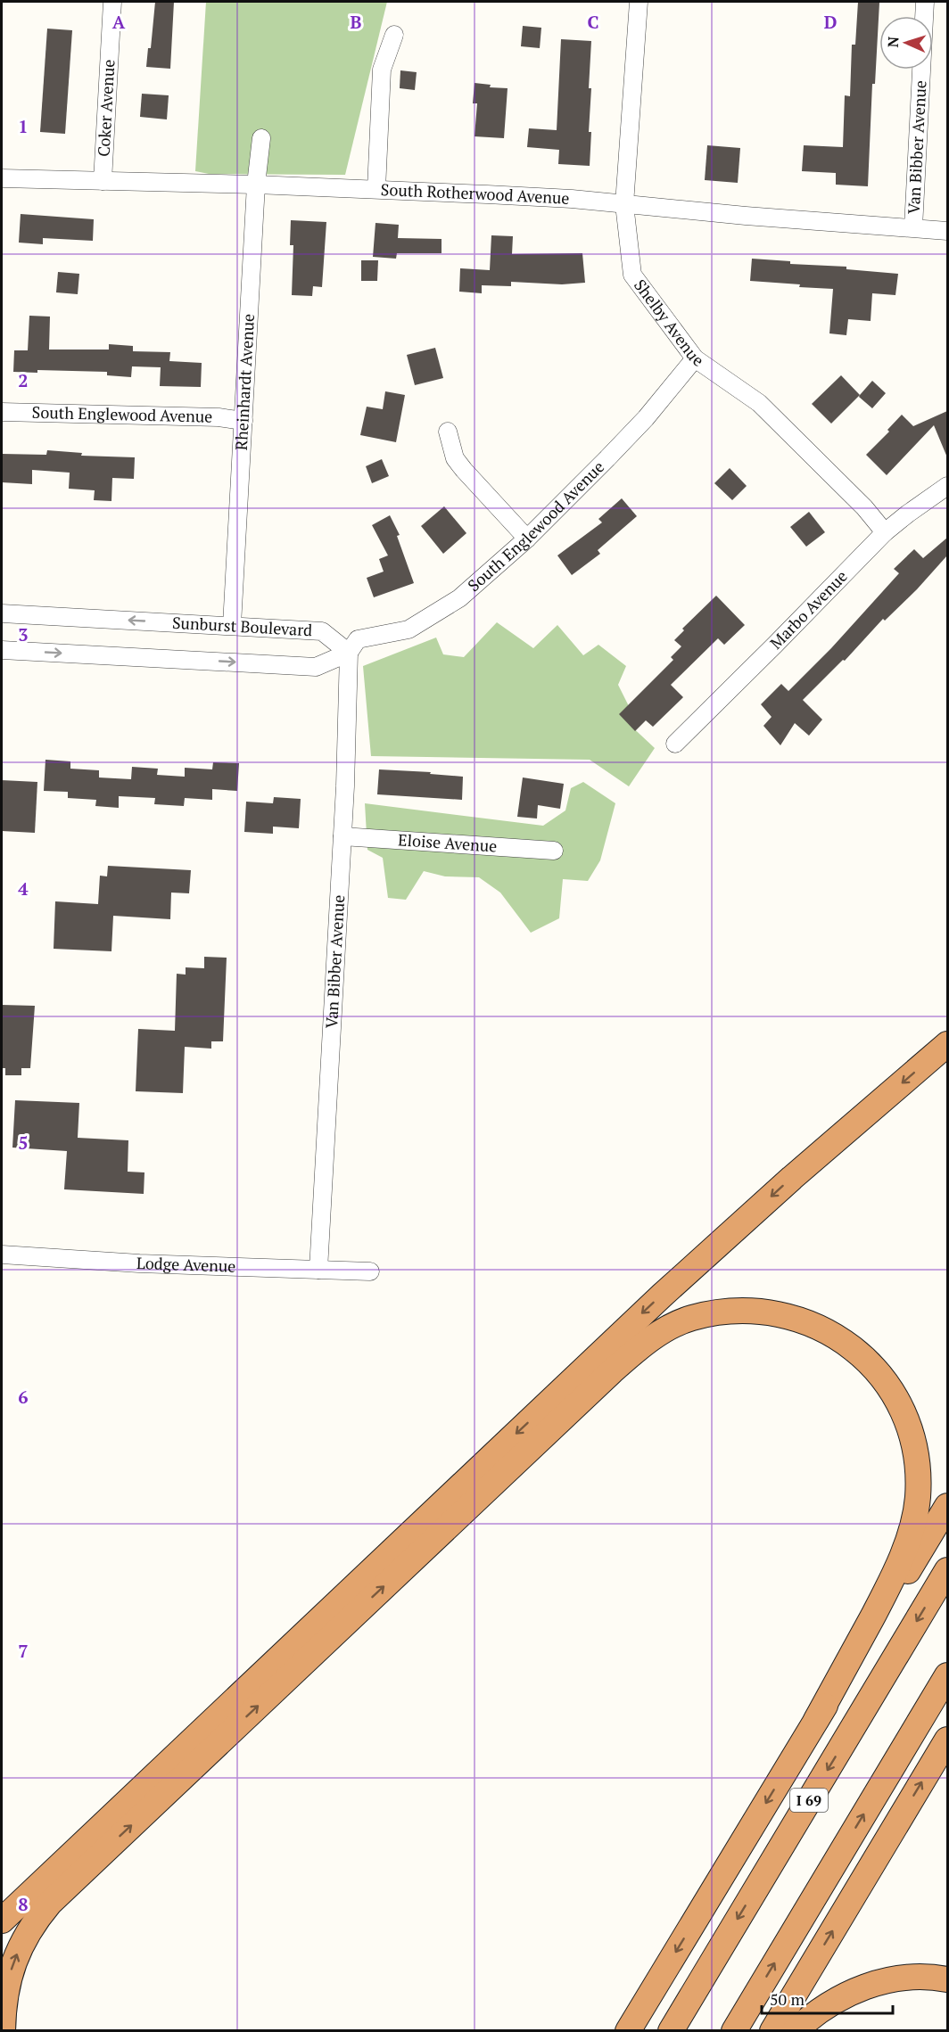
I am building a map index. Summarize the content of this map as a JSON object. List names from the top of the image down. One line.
{"streets":{"highway":["I 69"],"street":["Coker Avenue","Van Bibber Avenue","South Rotherwood Avenue","Shelby Avenue","Rheinhardt Avenue","South Englewood Avenue","Marbo Avenue","Sunburst Boulevard","Eloise Avenue","Lodge Avenue"]},"crossings":[["Coker Avenue","South Rotherwood Avenue"],["Van Bibber Avenue","South Rotherwood Avenue"],["Van Bibber Avenue","South Englewood Avenue"],["Van Bibber Avenue","Sunburst Boulevard"],["Van Bibber Avenue","Eloise Avenue"],["Van Bibber Avenue","Lodge Avenue"],["South Rotherwood Avenue","Shelby Avenue"],["South Rotherwood Avenue","Rheinhardt Avenue"],["Shelby Avenue","South Englewood Avenue"],["Shelby Avenue","Marbo Avenue"],["Rheinhardt Avenue","South Englewood Avenue"],["Rheinhardt Avenue","Sunburst Boulevard"],["South Englewood Avenue","Sunburst Boulevard"]],"scale_bar":"50 m","north":"left","grid":{"columns":["A","B","C","D"],"rows":["1","2","3","4","5","6","7","8"]}}
